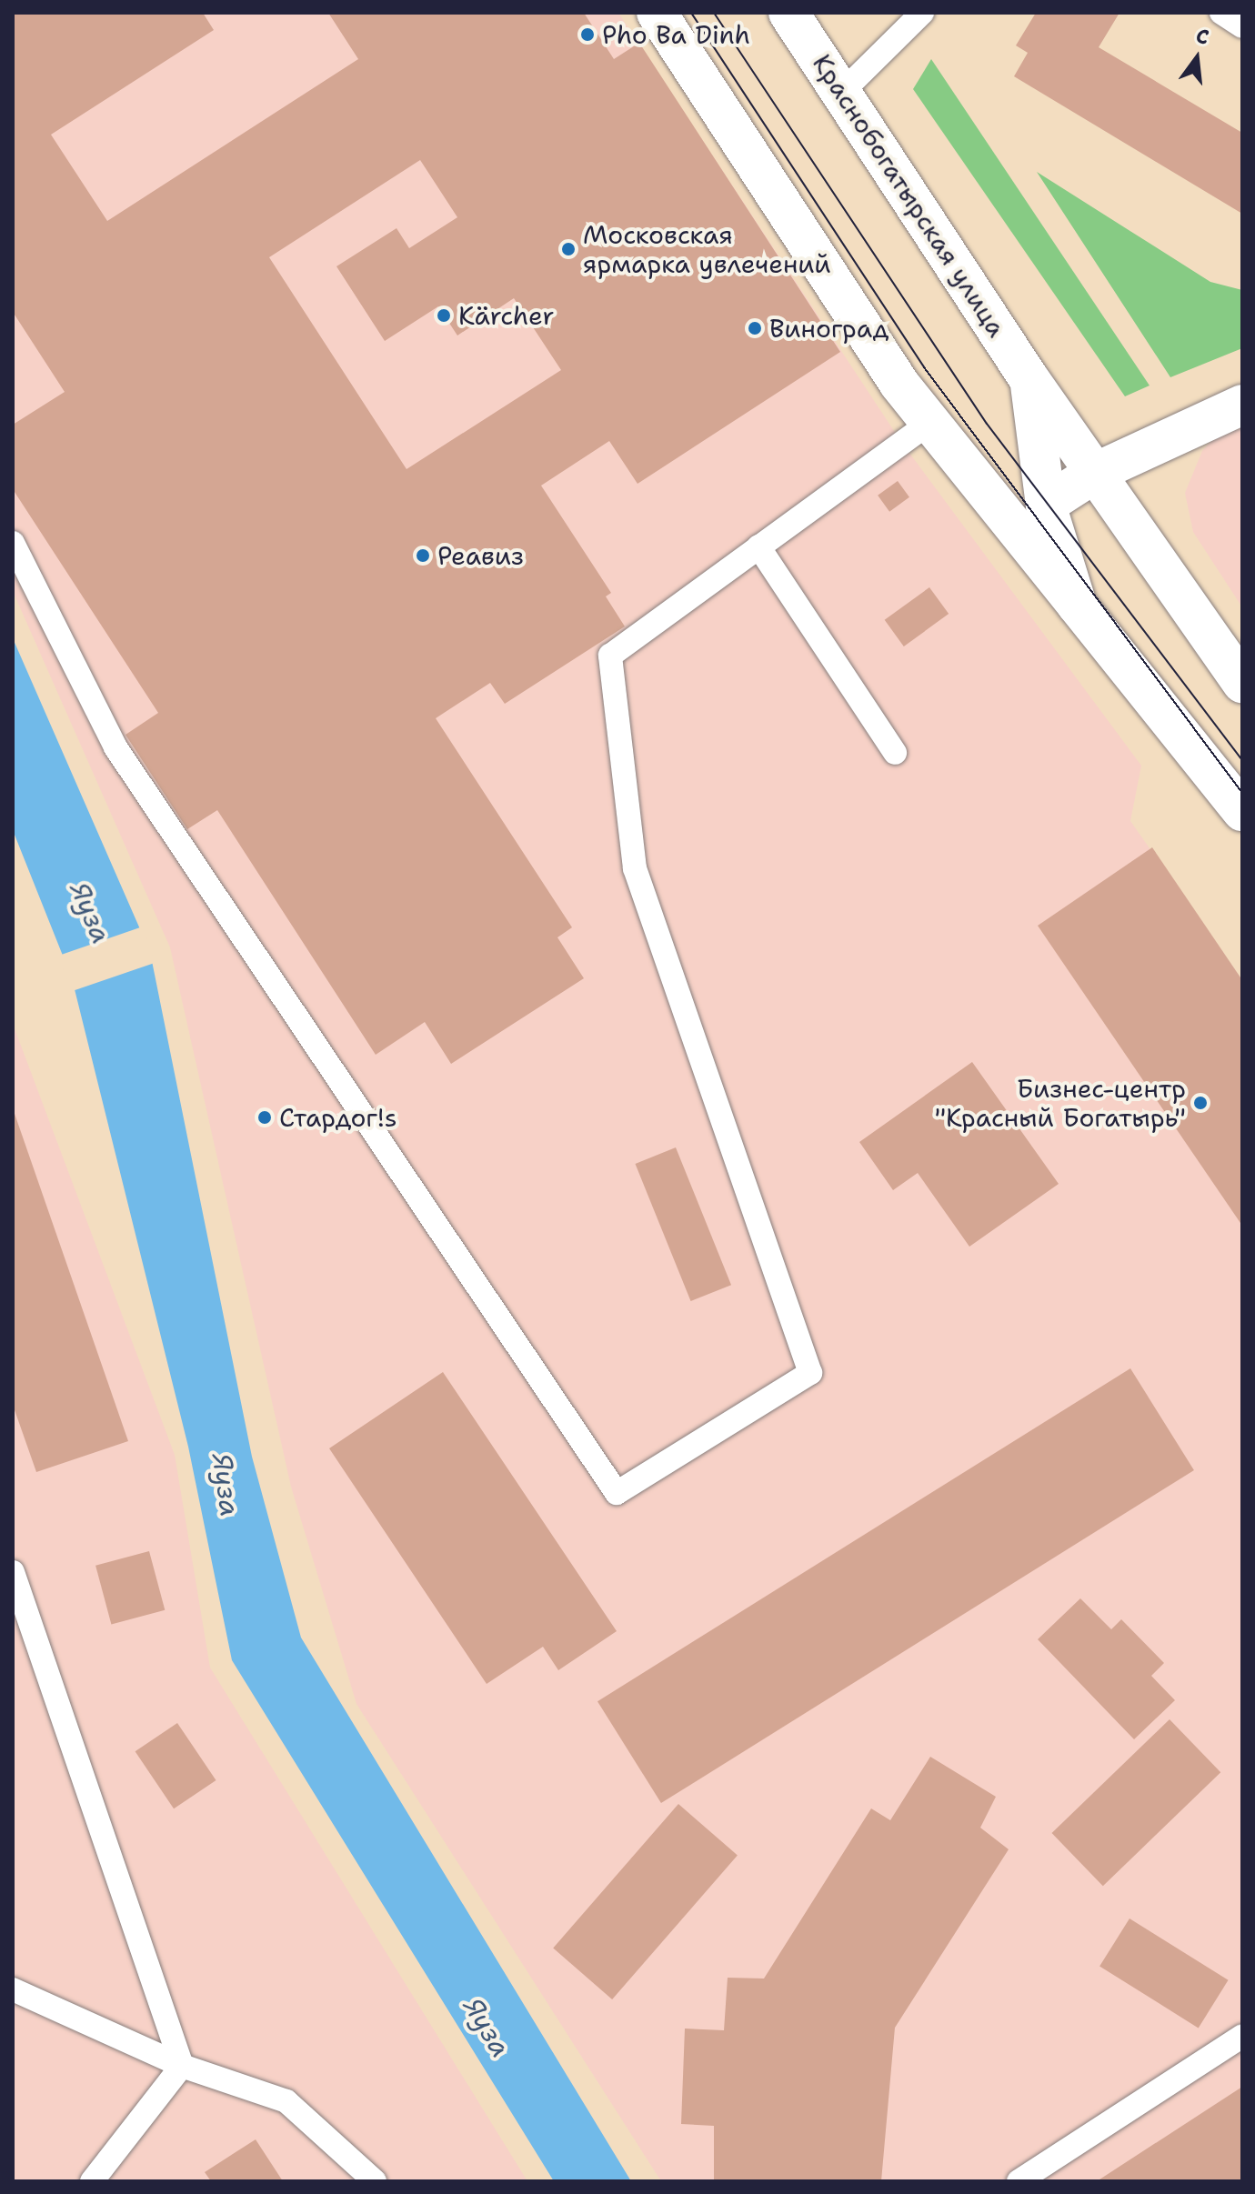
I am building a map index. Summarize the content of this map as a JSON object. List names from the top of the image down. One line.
{"streets":{"main road":["Краснобогатырская улица"]},"water":["Яуза"],"places":["Pho Ba Dinh","Московская ярмарка увлечений","Kärcher","Виноград","Реавиз","Бизнес-центр \"Красный Богатырь\"","Стардог!s"],"north":"top"}
